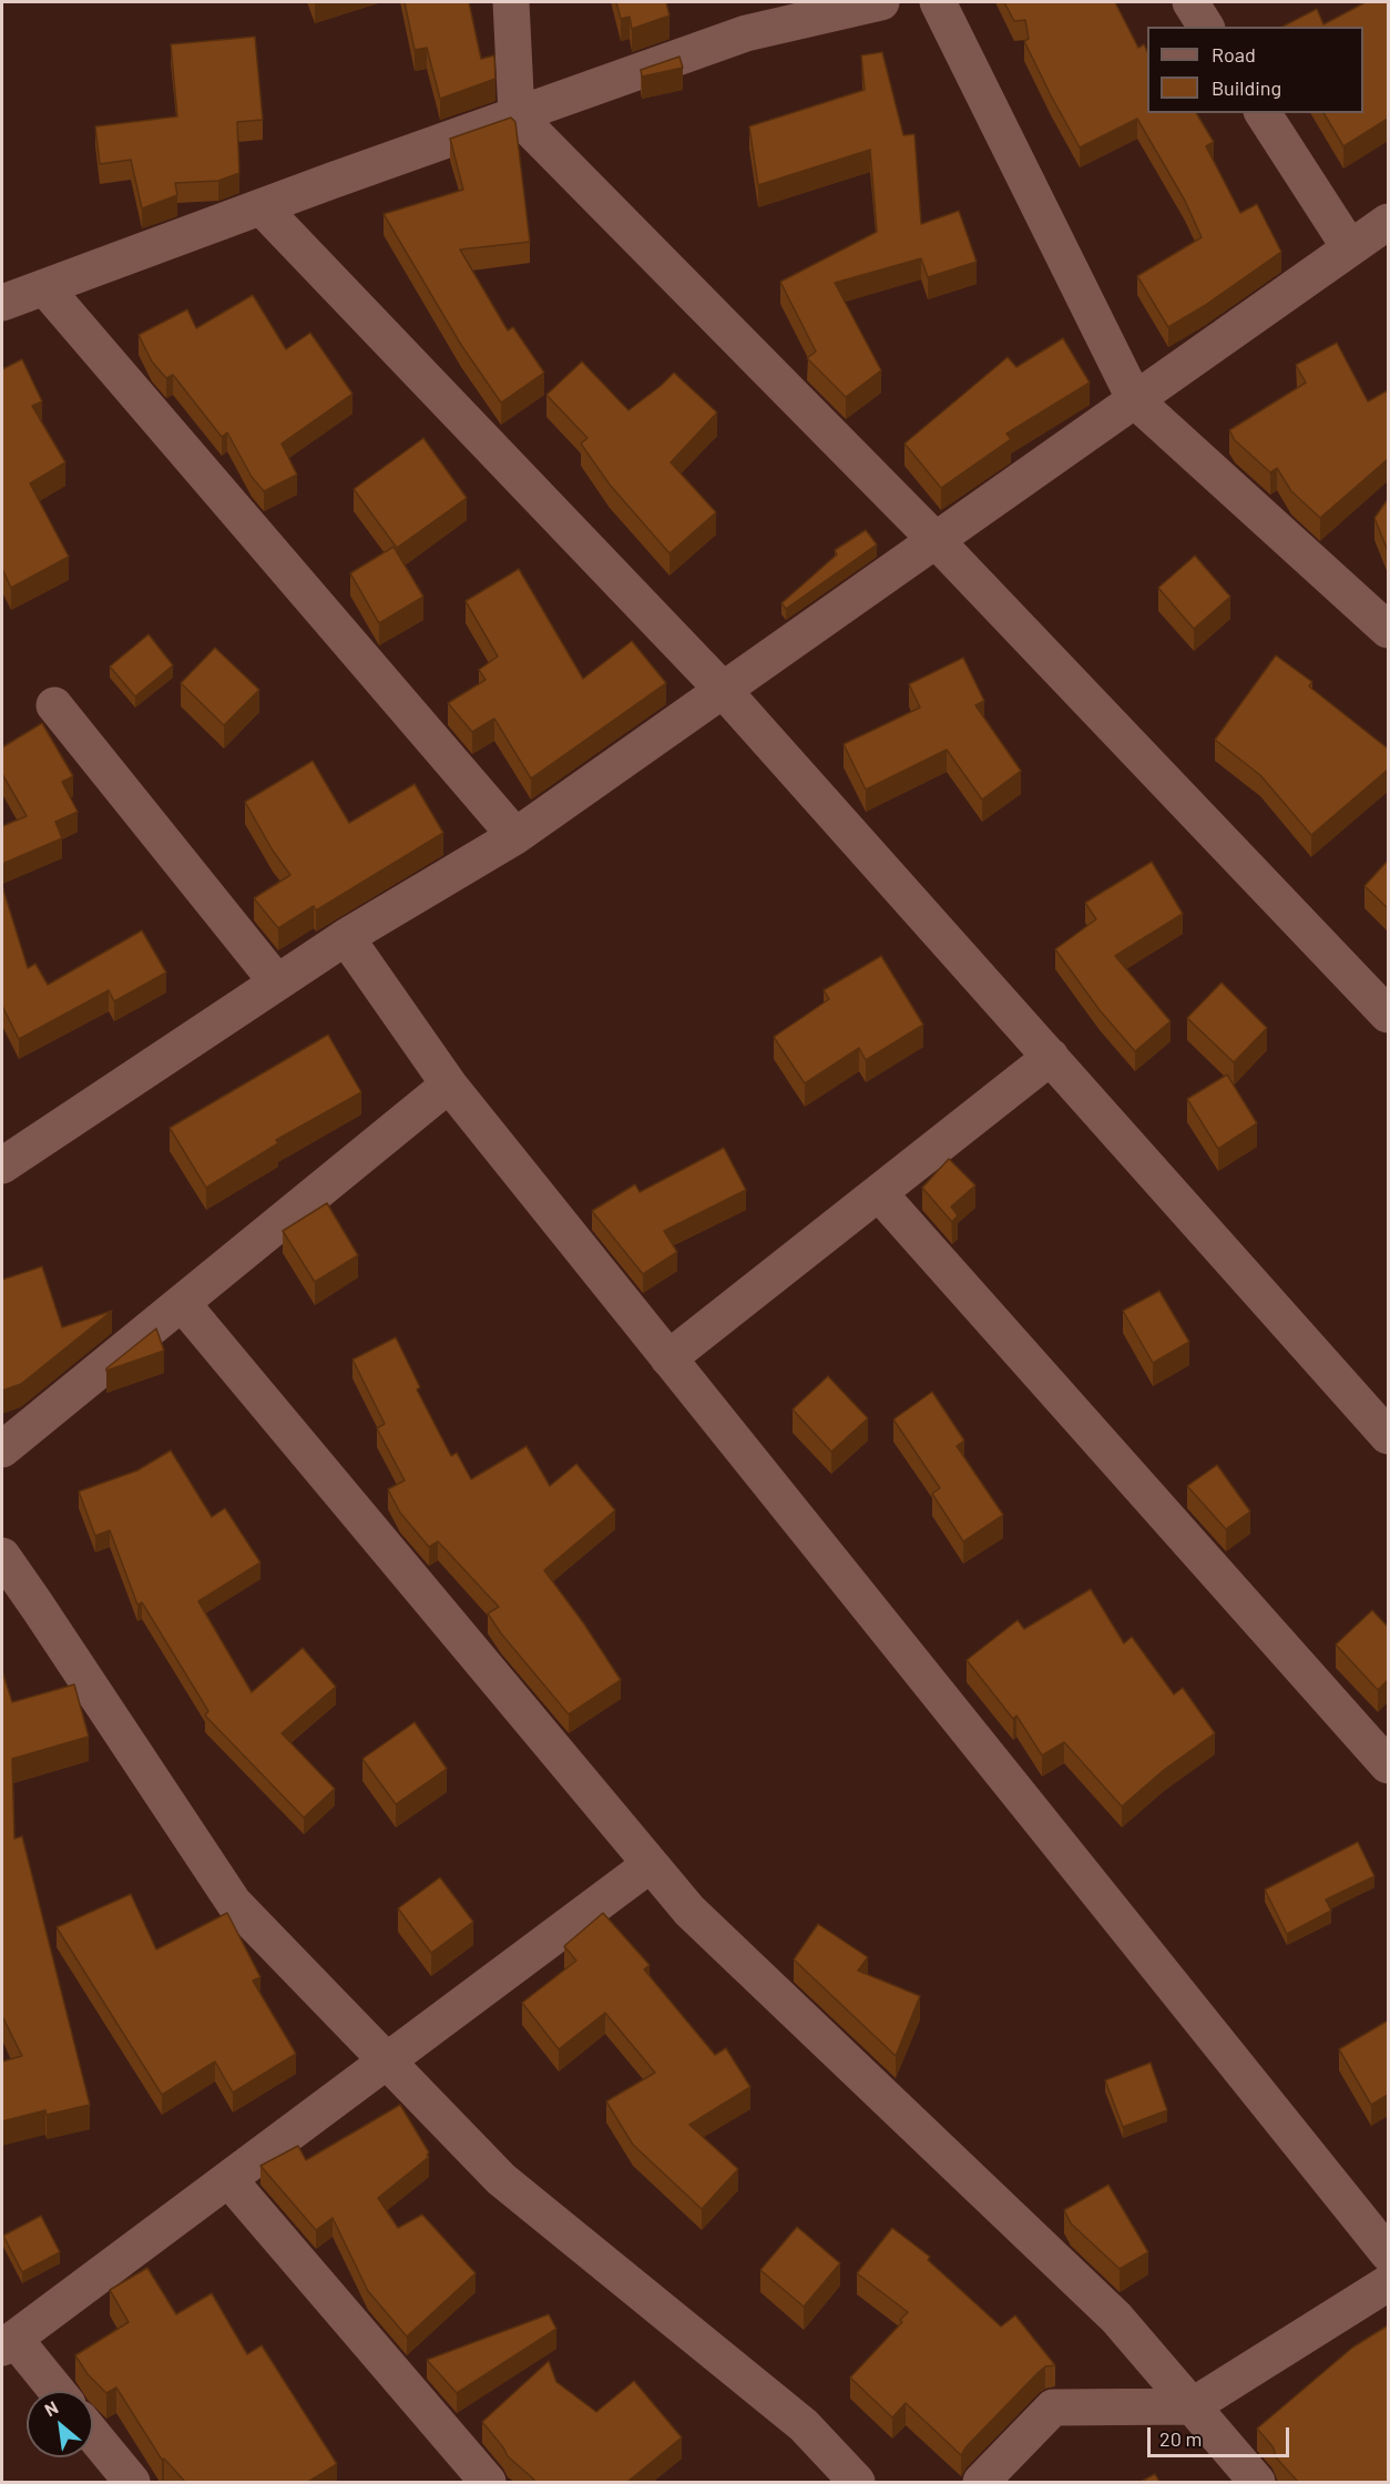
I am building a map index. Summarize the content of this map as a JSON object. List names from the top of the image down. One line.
{"legend":["Road","Building"],"scale_bar":"20 m","north":"top left"}
